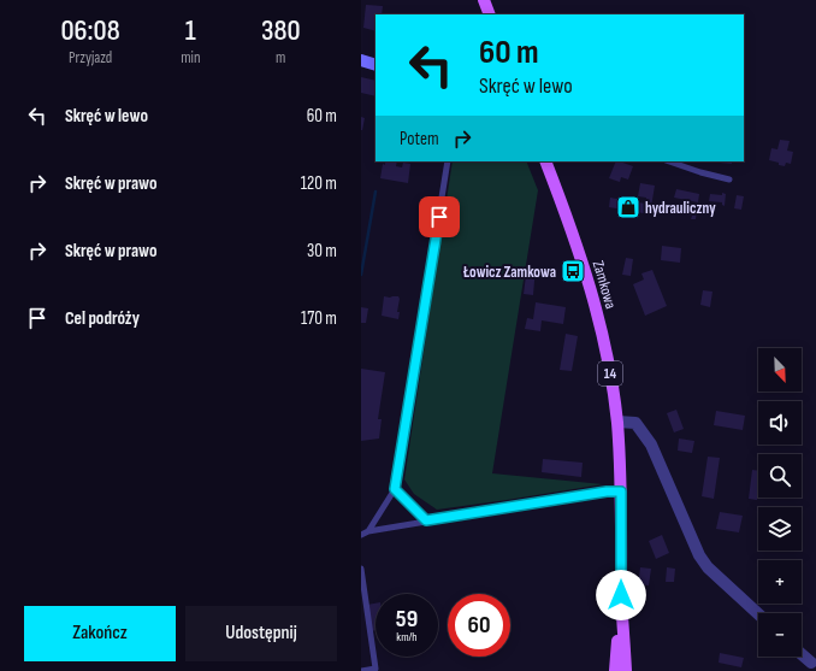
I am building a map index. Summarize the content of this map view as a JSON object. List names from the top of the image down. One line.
{"streets":{"main road":["Zamkowa","14"]},"places":{"shop":["hydrauliczny"],"bus stop":["Łowicz Zamkowa"]},"north":"bottom right","page":{"eta":["06:08","Przyjazd","1","min","380","m"],"turn":["60 m","Skręć w lewo"],"list":[{"name":"Skręć w lewo","value":"60 m"},{"name":"Skręć w prawo","value":"120 m"},{"name":"Skręć w prawo","value":"30 m"},{"name":"Cel podróży","value":"170 m"}],"then":"Potem","map_buttons":["+","−"],"speed":"59 km/h","limit":"60","buttons":["Zakończ","Udostępnij"]}}
